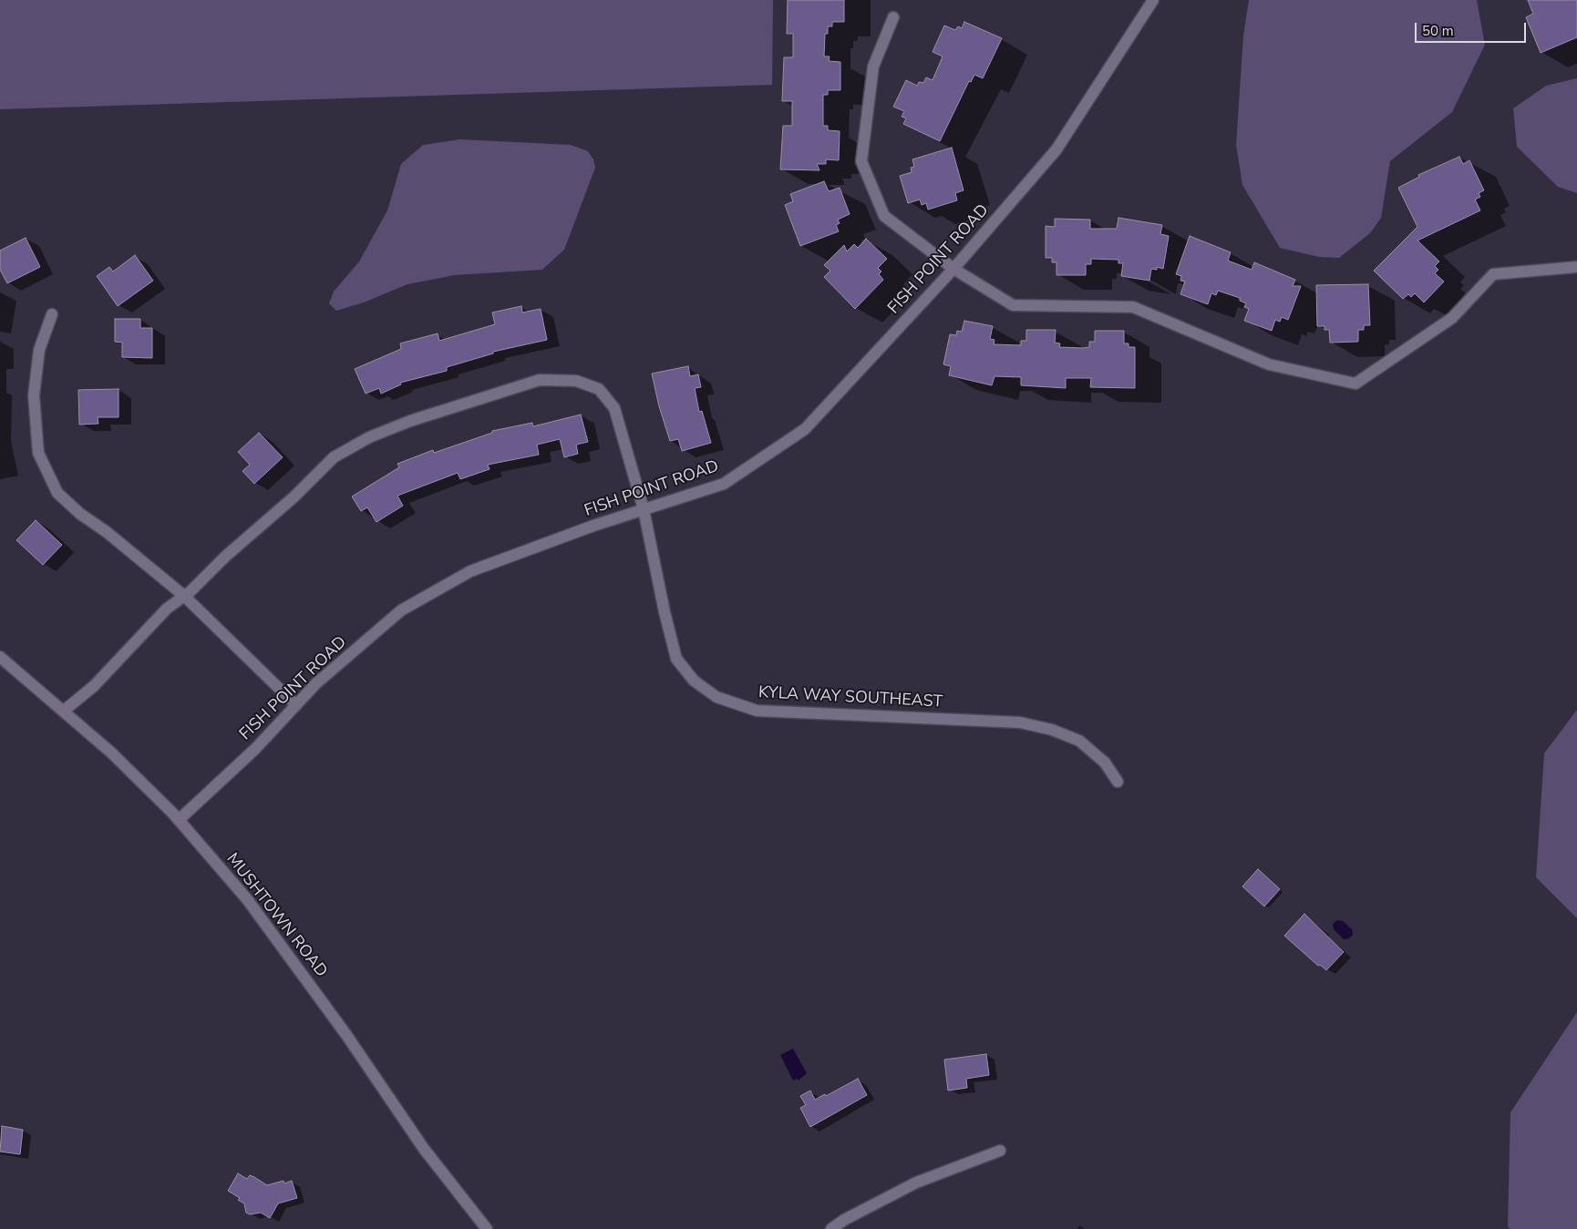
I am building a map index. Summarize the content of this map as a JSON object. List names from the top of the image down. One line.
{"streets":{"street":["FISH POINT ROAD","KYLA WAY SOUTHEAST","MUSHTOWN ROAD"]},"crossings":[["FISH POINT ROAD","KYLA WAY SOUTHEAST"],["FISH POINT ROAD","MUSHTOWN ROAD"],["KYLA WAY SOUTHEAST","MUSHTOWN ROAD"]],"scale_bar":"50 m"}
